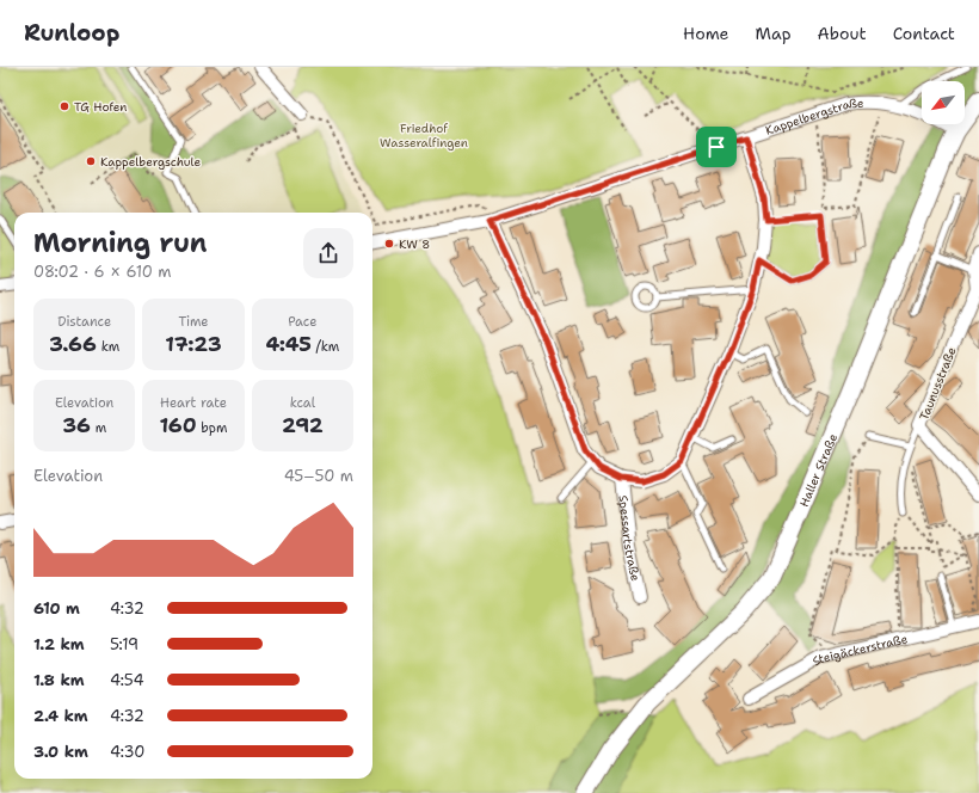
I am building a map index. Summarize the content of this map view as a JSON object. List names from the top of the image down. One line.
{"streets":{"main road":["Haller Straße"],"street":["Kappelbergstraße","Taunusstraße","Spessartstraße","Steigäckerstraße"]},"crossings":[["Kappelbergstraße","Haller Straße"],["Kappelbergstraße","Spessartstraße"]],"parks":["Friedhof Wasseralfingen"],"places":["TG Hofen","Kappelbergschule","KW 8"],"north":"bottom left","page":{"header":"Runloop","nav":["Home","Map","About","Contact"],"heading":["Morning run","08:02 · 6 × 610 m"],"stats":[["Distance","3.66 km"],["Time","17:23"],["Pace","4:45 /km"],["Elevation","36 m"],["Heart rate","160 bpm"],["kcal","292"]],"chart":["Elevation","45–50 m"],"list":[{"name":"610 m","note":"4:32"},{"name":"1.2 km","note":"5:19"},{"name":"1.8 km","note":"4:54"},{"name":"2.4 km","note":"4:32"},{"name":"3.0 km","note":"4:30"}]}}
